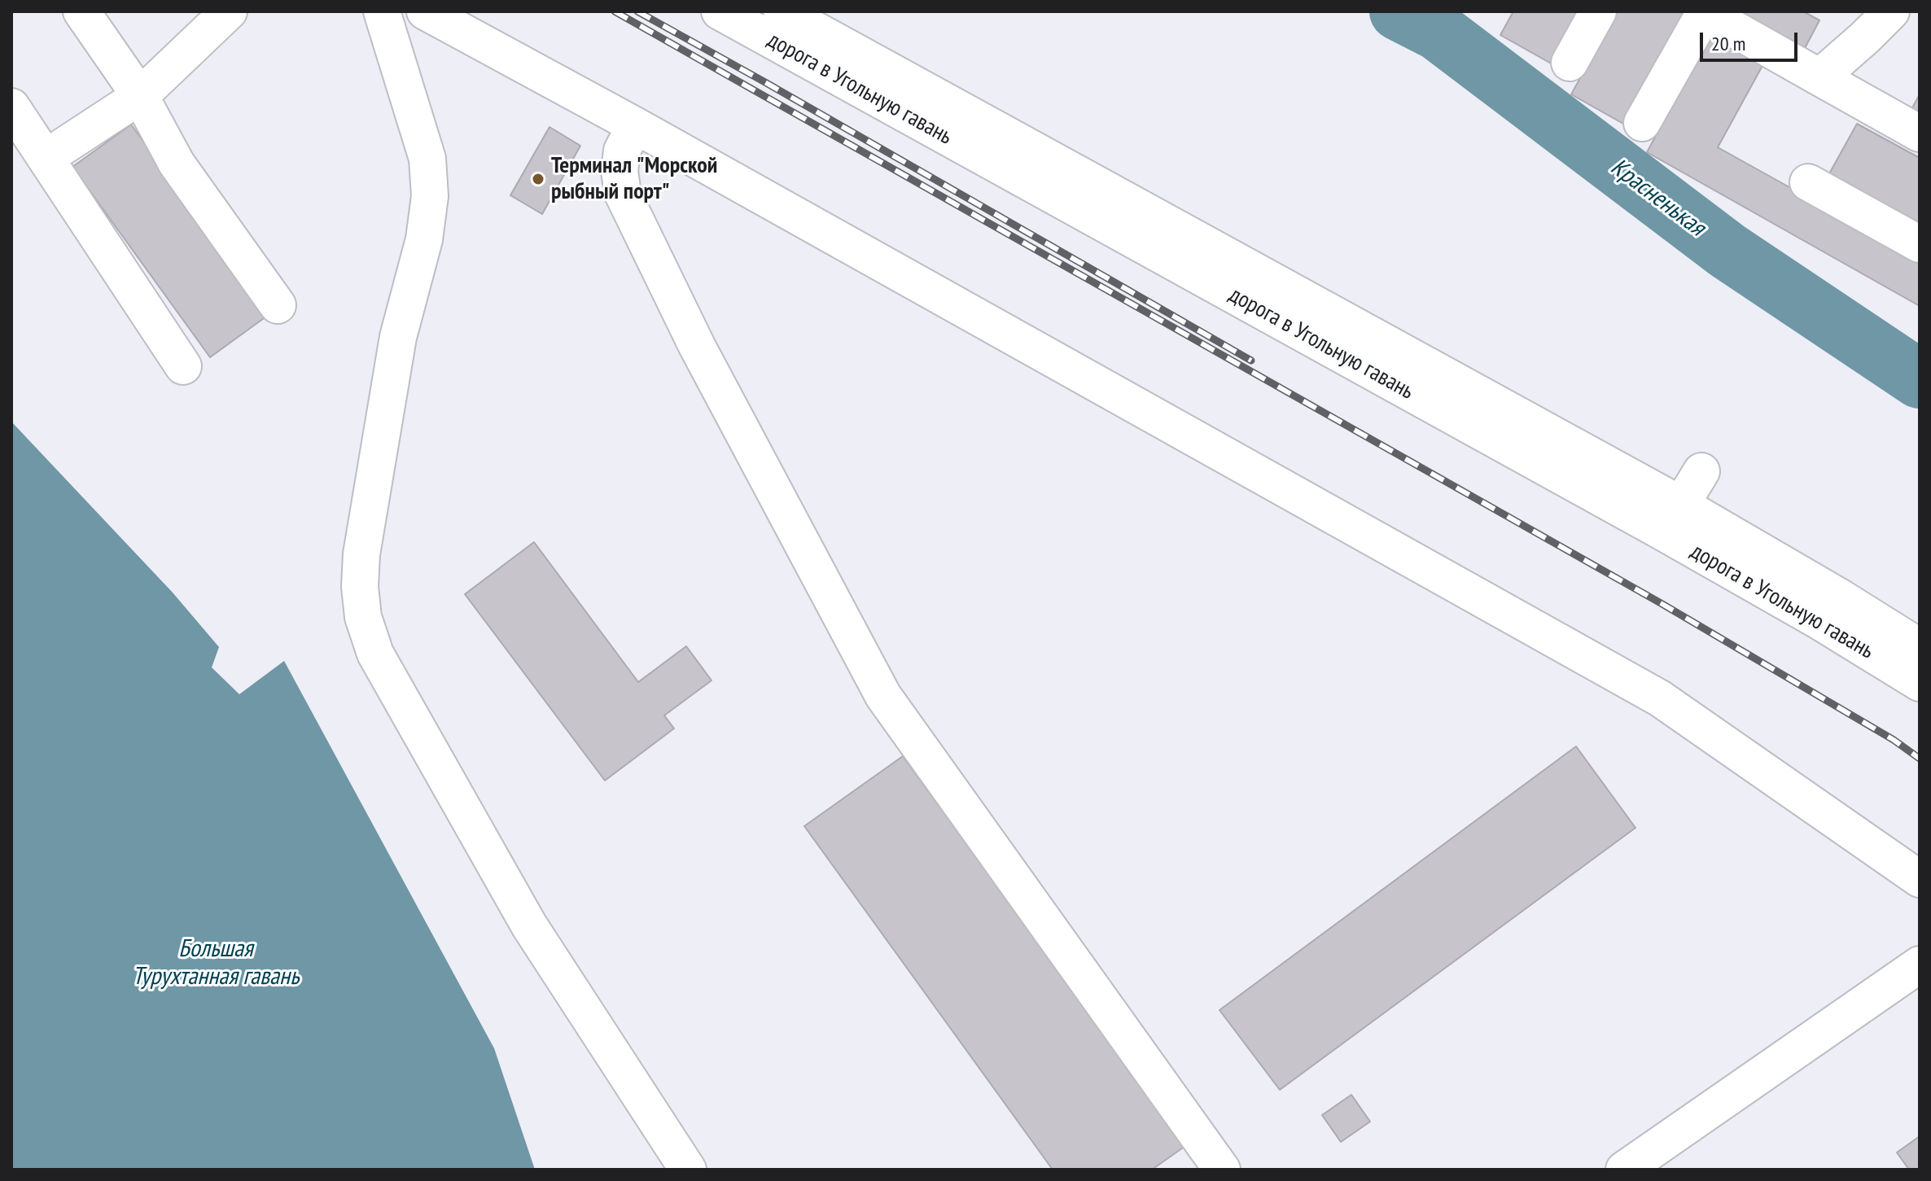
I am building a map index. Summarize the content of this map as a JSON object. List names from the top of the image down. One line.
{"streets":{"street":["дорога в Угольную гавань"]},"water":["Красненькая","Большая Турухтанная гавань"],"places":["Терминал \"Морской рыбный порт\""],"scale_bar":"20 m"}
